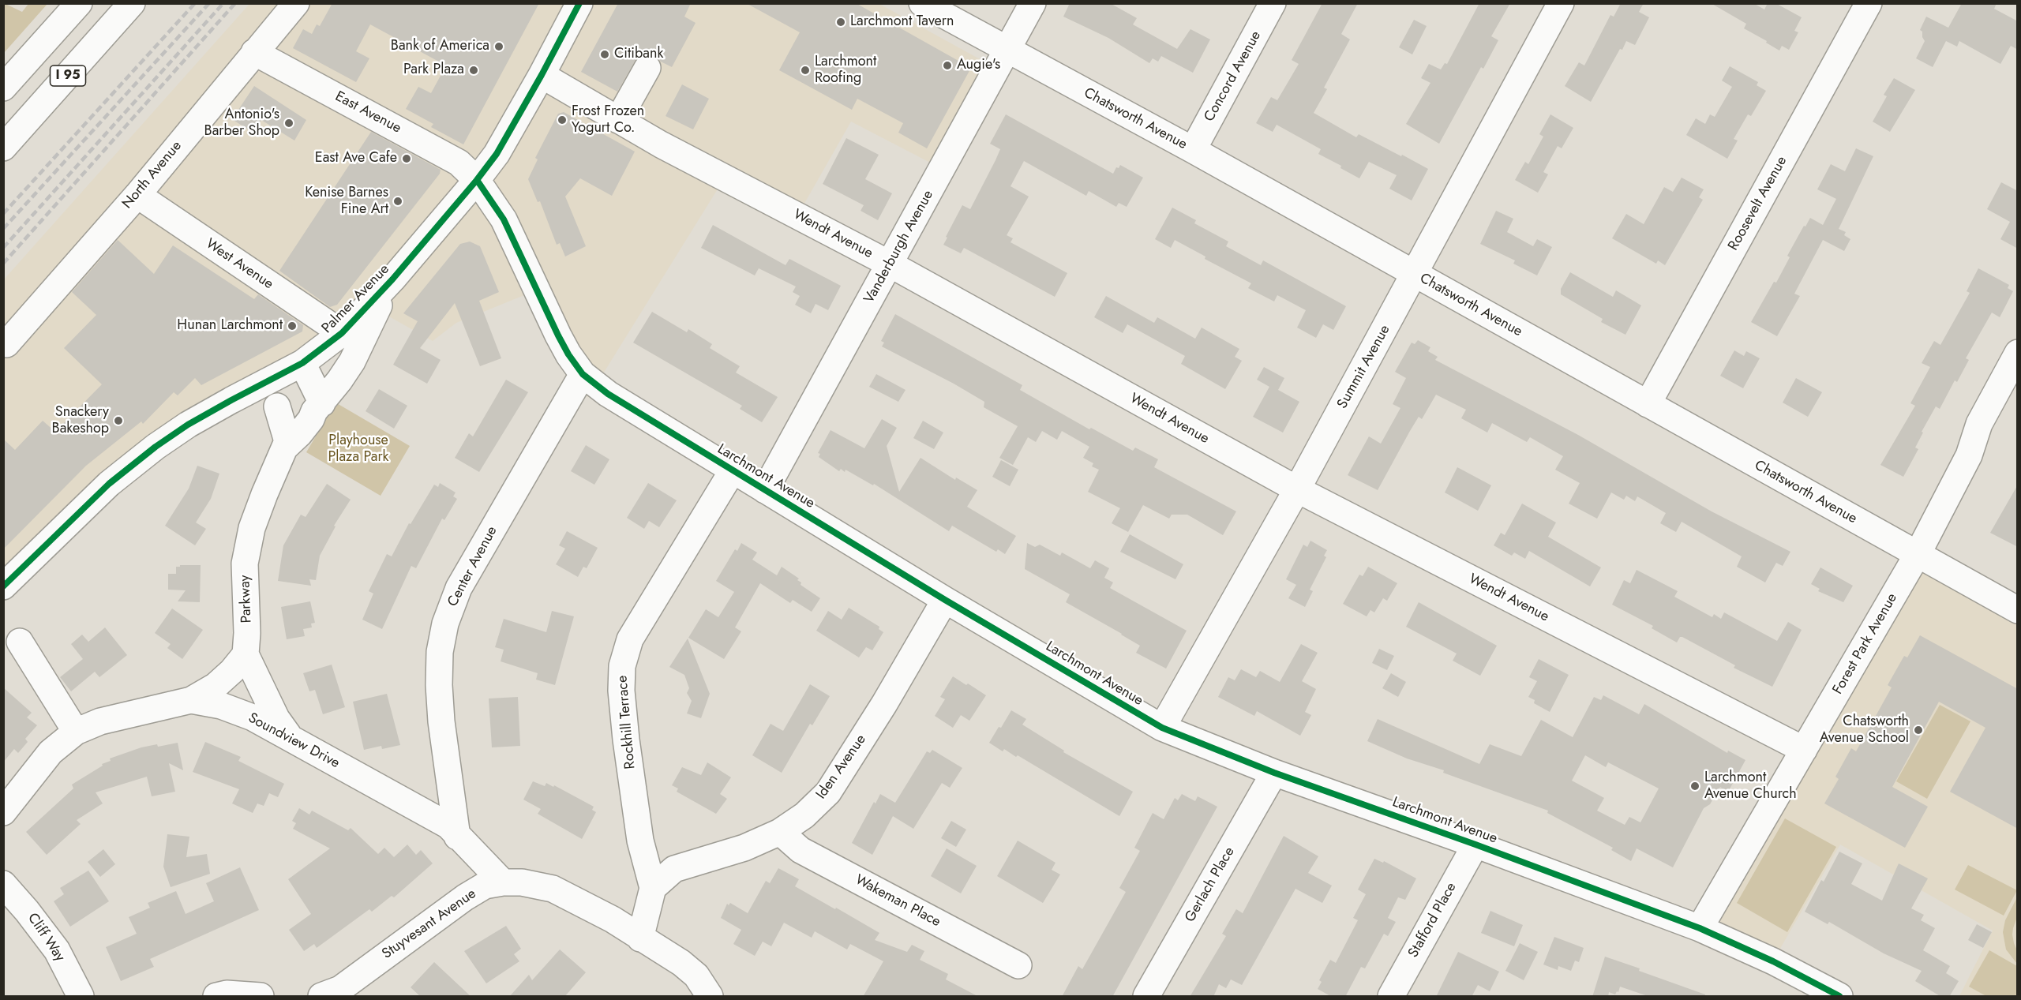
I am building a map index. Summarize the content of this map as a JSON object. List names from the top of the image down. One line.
{"streets":{"main road":["I 95","Concord Avenue","East Avenue","Chatsworth Avenue","North Avenue","Roosevelt Avenue","Wendt Avenue","Vanderburgh Avenue","West Avenue","Palmer Avenue","Summit Avenue","Larchmont Avenue","Center Avenue","Parkway","Forest Park Avenue","Rockhill Terrace","Soundview Drive","Iden Avenue","Gerlach Place","Wakeman Place","Stafford Place","Stuyvesant Avenue","Cliff Way"]},"crossings":[["Concord Avenue","Chatsworth Avenue"],["East Avenue","North Avenue"],["East Avenue","Palmer Avenue"],["East Avenue","Larchmont Avenue"],["Chatsworth Avenue","Roosevelt Avenue"],["Chatsworth Avenue","Vanderburgh Avenue"],["Chatsworth Avenue","Summit Avenue"],["Chatsworth Avenue","Forest Park Avenue"],["North Avenue","West Avenue"],["Wendt Avenue","Vanderburgh Avenue"],["Wendt Avenue","Palmer Avenue"],["Wendt Avenue","Summit Avenue"],["Wendt Avenue","Forest Park Avenue"],["Vanderburgh Avenue","Larchmont Avenue"],["West Avenue","Palmer Avenue"],["Palmer Avenue","Larchmont Avenue"],["Palmer Avenue","Parkway"],["Summit Avenue","Larchmont Avenue"],["Larchmont Avenue","Center Avenue"],["Larchmont Avenue","Forest Park Avenue"],["Larchmont Avenue","Rockhill Terrace"],["Larchmont Avenue","Iden Avenue"],["Larchmont Avenue","Gerlach Place"],["Larchmont Avenue","Stafford Place"],["Center Avenue","Soundview Drive"],["Parkway","Soundview Drive"],["Rockhill Terrace","Iden Avenue"],["Soundview Drive","Stuyvesant Avenue"],["Iden Avenue","Wakeman Place"]],"parks":["Playhouse Plaza Park"],"places":["Larchmont Tavern","Bank of America","Citibank","Augie's","Park Plaza","Larchmont Roofing","Frost Frozen Yogurt Co.","Antonio's Barber Shop","East Ave Cafe","Kenise Barnes Fine Art","Hunan Larchmont","Snackery Bakeshop","Chatsworth Avenue School","Larchmont Avenue Church"]}
